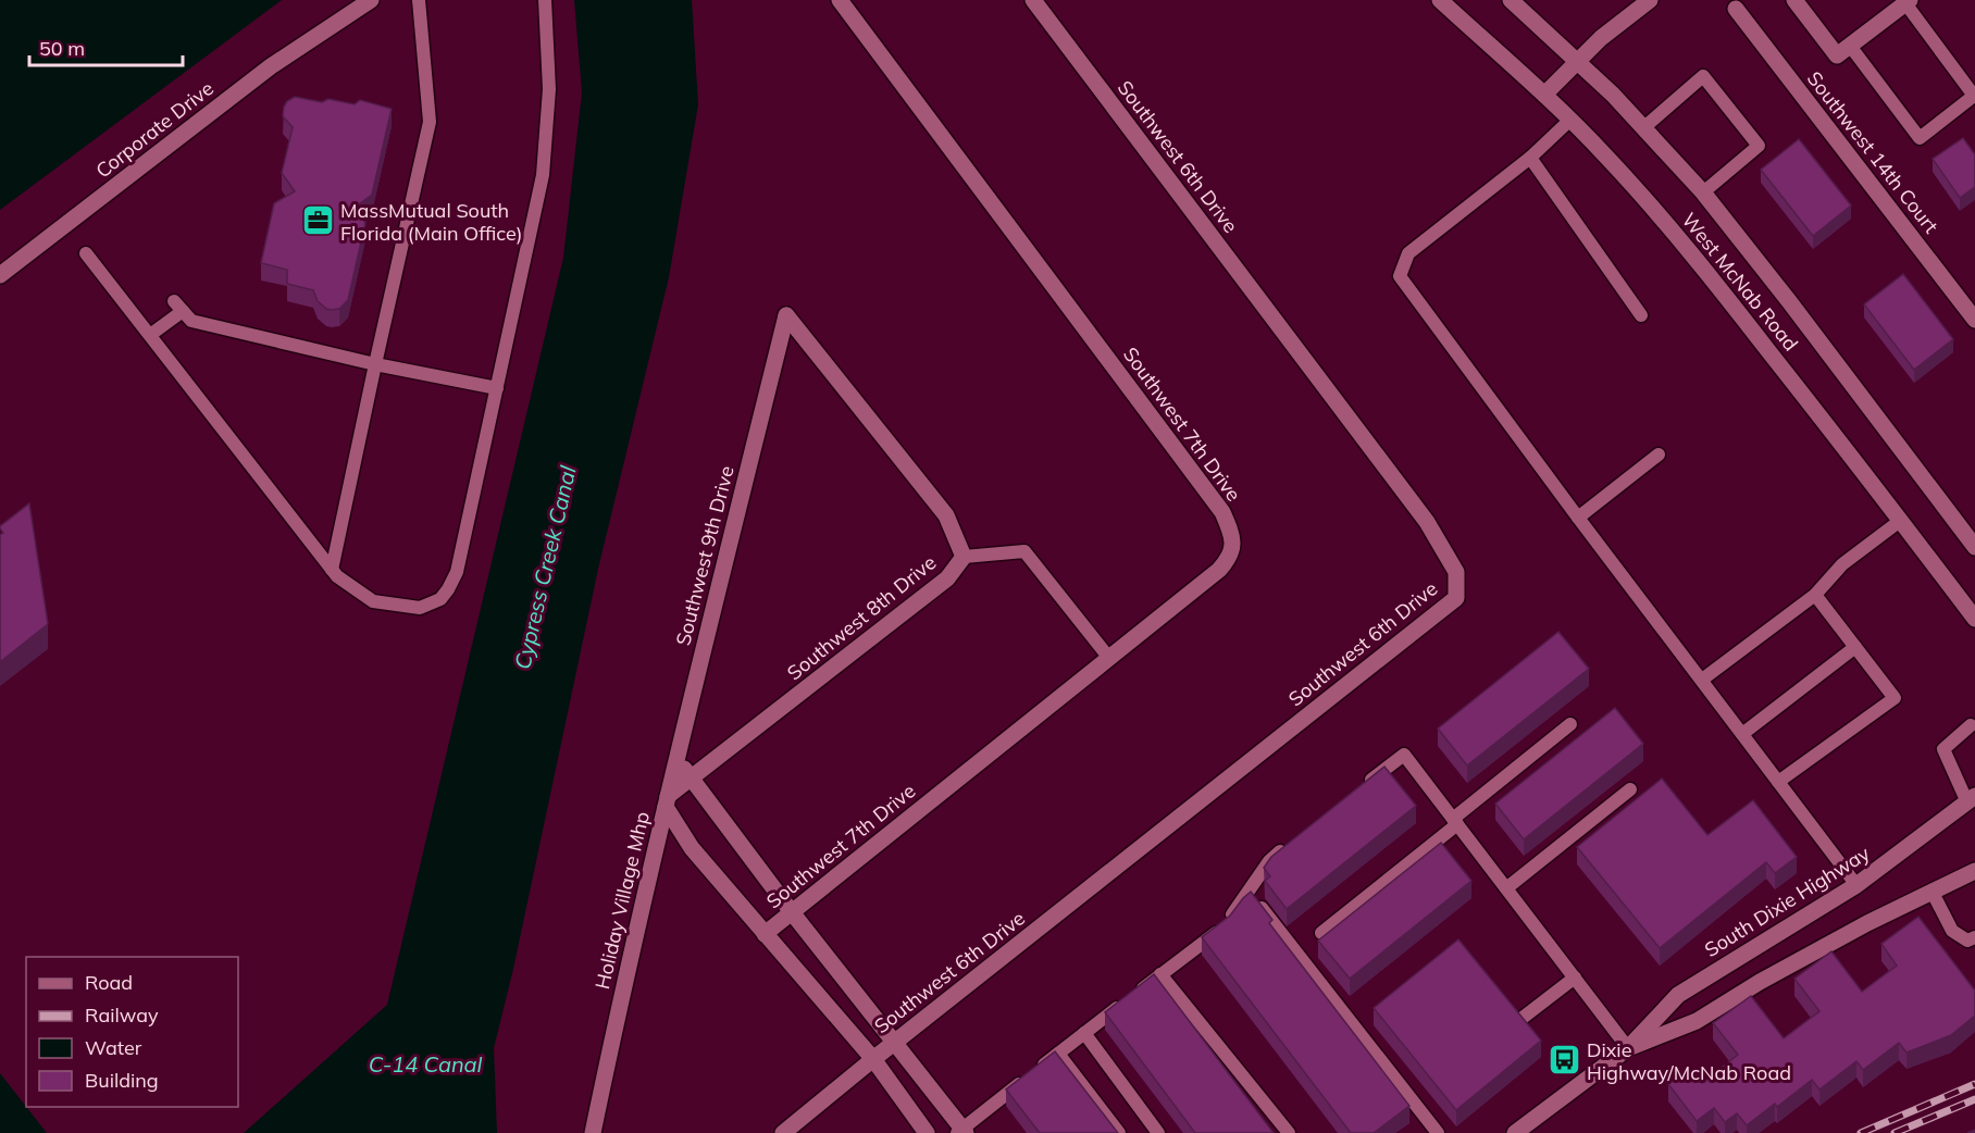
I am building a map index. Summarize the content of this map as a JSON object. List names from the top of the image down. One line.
{"streets":{"street":["Corporate Drive","Southwest 14th Court","Southwest 6th Drive","West McNab Road","Southwest 7th Drive","Southwest 9th Drive","Southwest 8th Drive","Holiday Village Mhp","South Dixie Highway"]},"crossings":[["Southwest 6th Drive","Holiday Village Mhp"],["Southwest 7th Drive","Holiday Village Mhp"],["Southwest 9th Drive","Southwest 8th Drive"],["Southwest 9th Drive","Holiday Village Mhp"],["Southwest 8th Drive","Holiday Village Mhp"]],"water":["Cypress Creek Canal","C-14 Canal"],"places":{"office":["MassMutual South Florida (Main Office)"],"bus stop":["Dixie Highway/McNab Road"]},"legend":["Road","Railway","Water","Building"],"scale_bar":"50 m"}
